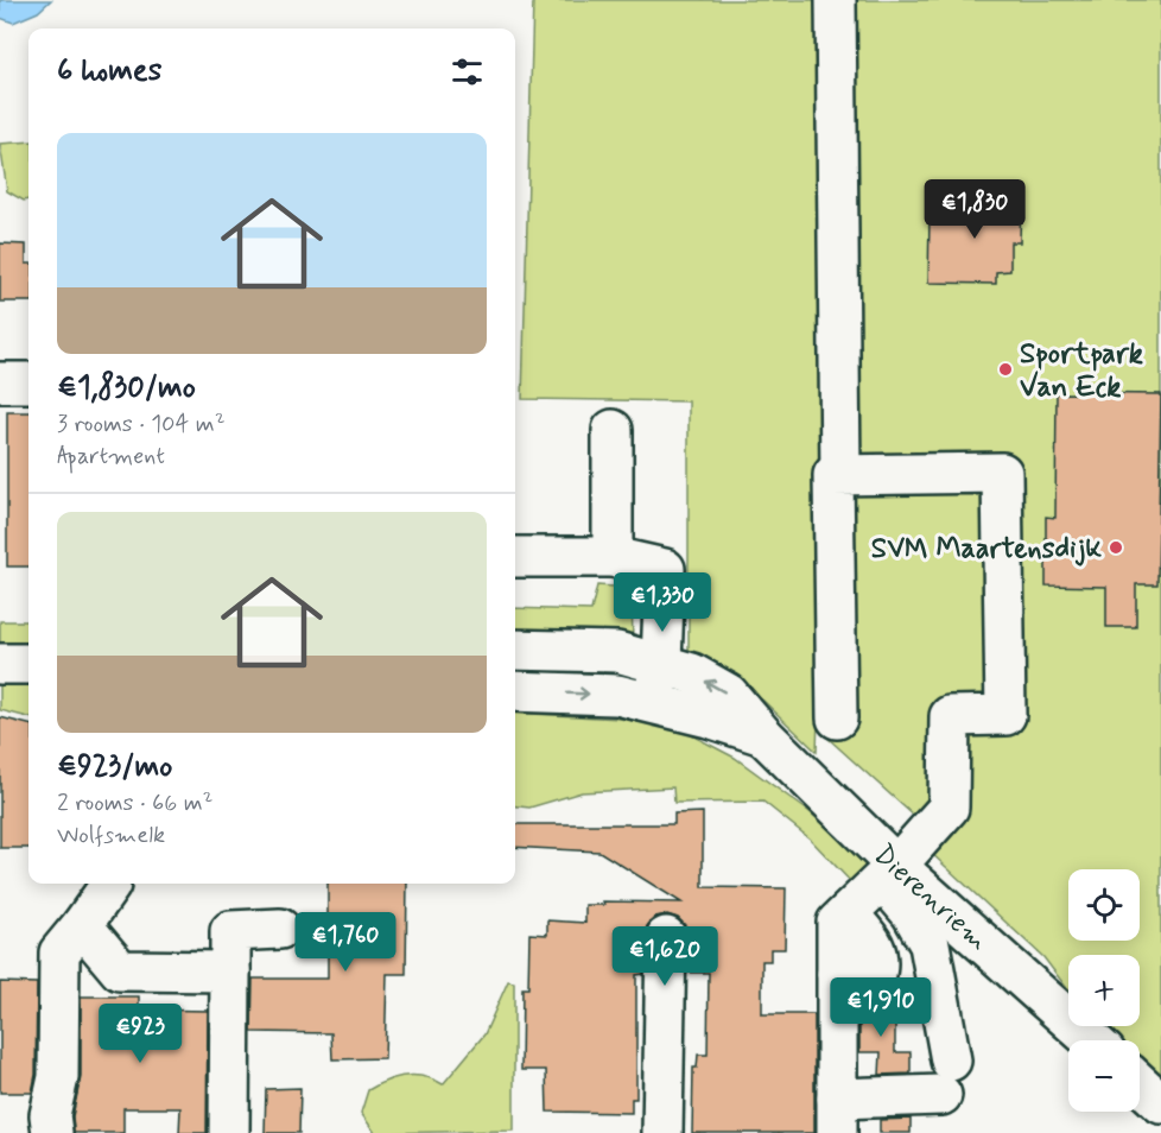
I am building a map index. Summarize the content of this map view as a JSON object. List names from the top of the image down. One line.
{"streets":{"street":["Dierenriem"]},"places":["Sportpark Van Eck","SVM Maartensdijk"],"page":{"heading":"6 homes","list":[{"name":"€1,830/mo","note":"3 rooms · 104 m² · Apartment"},{"name":"€923/mo","note":"2 rooms · 66 m² · Wolfsmelk"}],"price":["€1,830","€1,330","€1,760","€1,620","€1,910","€923"],"map_buttons":["+","−"]}}
